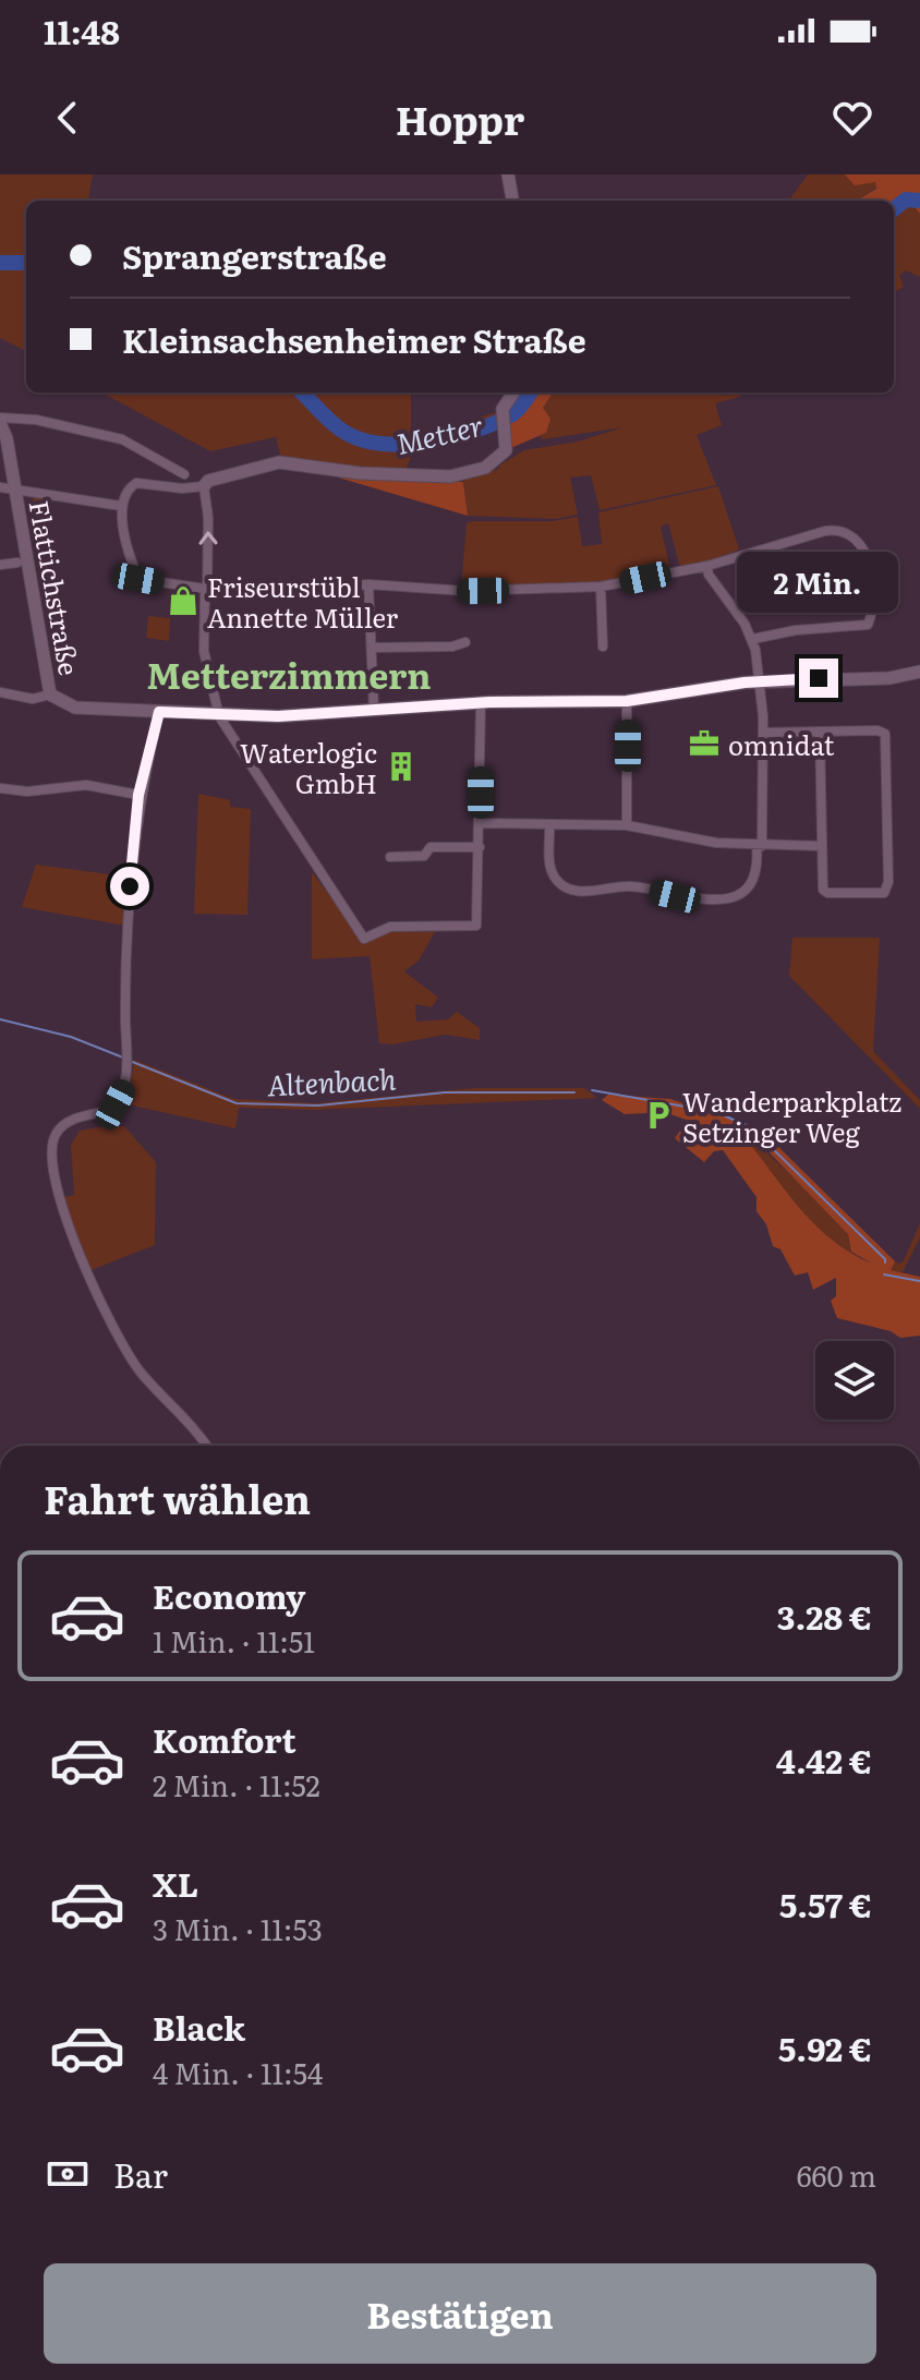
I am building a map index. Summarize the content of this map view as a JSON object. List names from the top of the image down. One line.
{"streets":{"main road":["Flattichstraße"]},"districts":["Metterzimmern"],"water":["Metter","Altenbach"],"places":{"shop":["Friseurstübl Annette Müller"],"office":["omnidat"],"building":["Waterlogic GmbH"],"parking":["Wanderparkplatz Setzinger Weg"]},"page":{"status":"11:48","header":"Hoppr","banner":["Sprangerstraße","Kleinsachsenheimer Straße"],"bubble":"2 Min.","heading":"Fahrt wählen","list":[{"name":"Economy","note":"1 Min. · 11:51","value":"3.28 €"},{"name":"Komfort","note":"2 Min. · 11:52","value":"4.42 €"},{"name":"XL","note":"3 Min. · 11:53","value":"5.57 €"},{"name":"Black","note":"4 Min. · 11:54","value":"5.92 €"}],"pay":["Bar","660 m"],"buttons":"Bestätigen"}}
